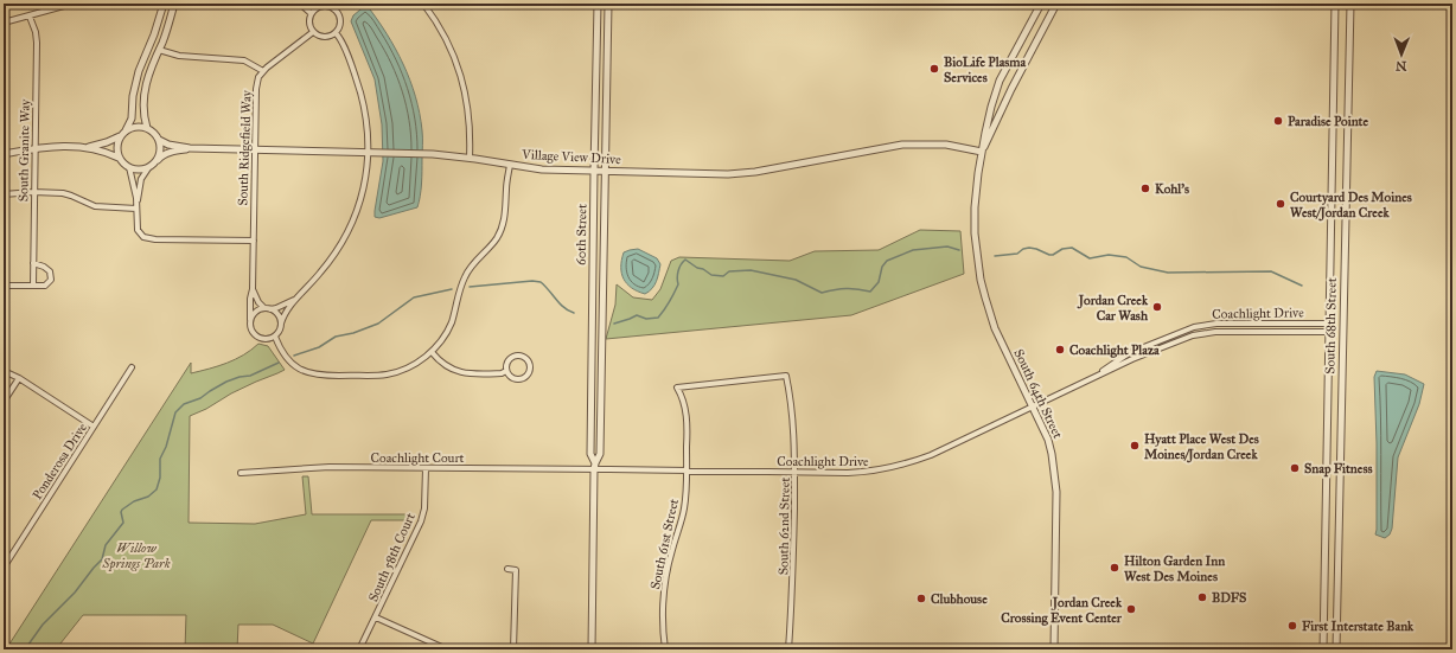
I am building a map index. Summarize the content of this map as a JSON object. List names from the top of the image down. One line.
{"streets":{"street":["South Ridgefield Way","South Granite Way","Village View Drive","60th Street","Coachlight Drive","South 68th Street","South 64th Street","Coachlight Court","Ponderosa Drive","South 62nd Street","South 61st Street","South 58th Court"]},"crossings":[["South Ridgefield Way","Village View Drive"],["Village View Drive","60th Street"],["Village View Drive","South 64th Street"],["60th Street","Coachlight Drive"],["60th Street","Coachlight Court"],["Coachlight Drive","South 68th Street"],["Coachlight Drive","South 64th Street"],["Coachlight Drive","Coachlight Court"],["Coachlight Drive","South 62nd Street"],["Coachlight Drive","South 61st Street"],["Coachlight Court","South 58th Court"],["South 62nd Street","South 61st Street"]],"parks":["Willow Springs Park"],"places":["BioLife Plasma Services","Paradise Pointe","Kohl's","Courtyard Des Moines West/Jordan Creek","Jordan Creek Car Wash","Coachlight Plaza","Hyatt Place West Des Moines/Jordan Creek","Snap Fitness","Hilton Garden Inn West Des Moines","BDFS","Clubhouse","Jordan Creek Crossing Event Center","First Interstate Bank"],"north":"bottom"}
